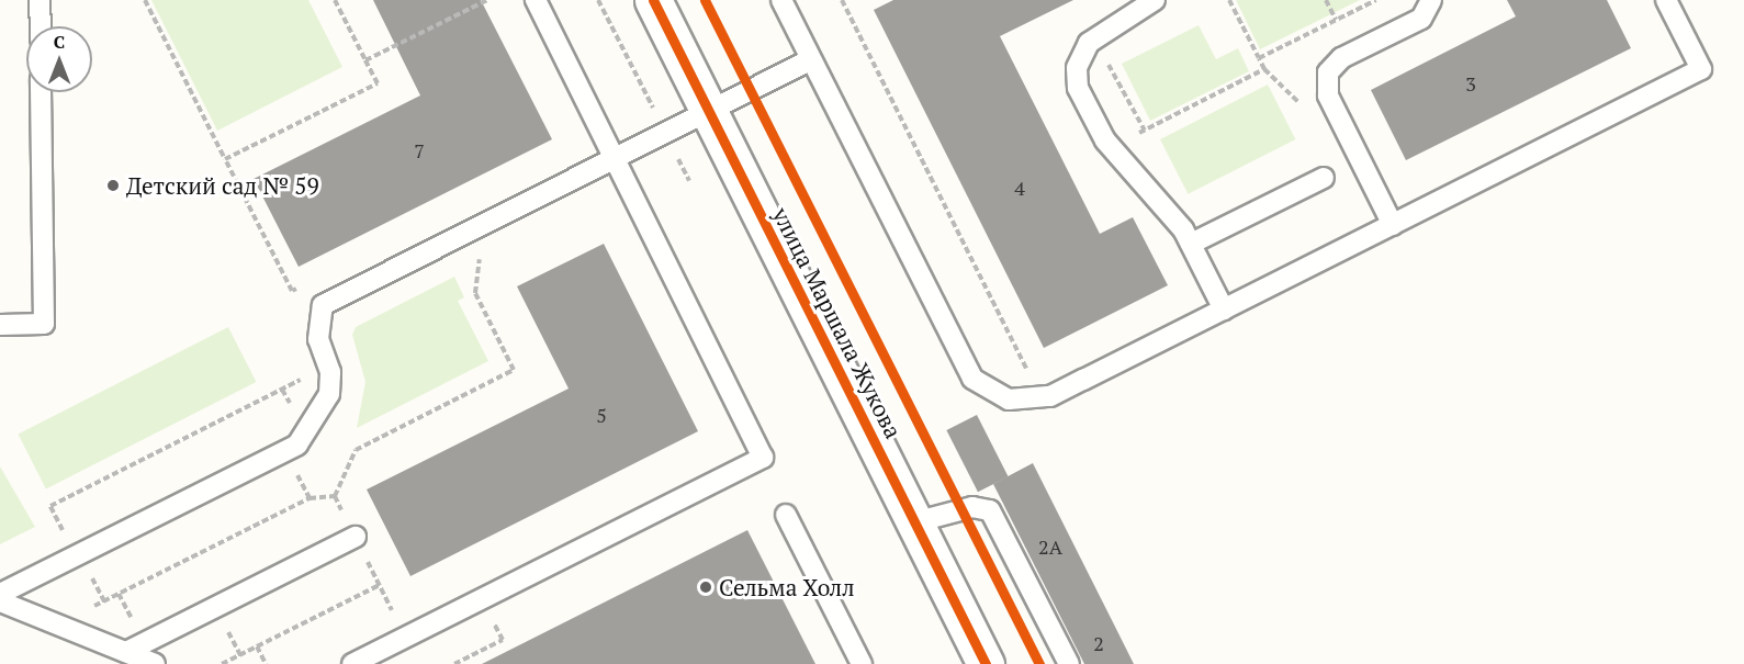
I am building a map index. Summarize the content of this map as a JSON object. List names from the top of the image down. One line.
{"streets":{"street":["улица Маршала Жукова"]},"places":["Детский сад № 59","Сельма Холл"],"house_numbers":["3","7","4","5","2А","2"],"north":"top"}
